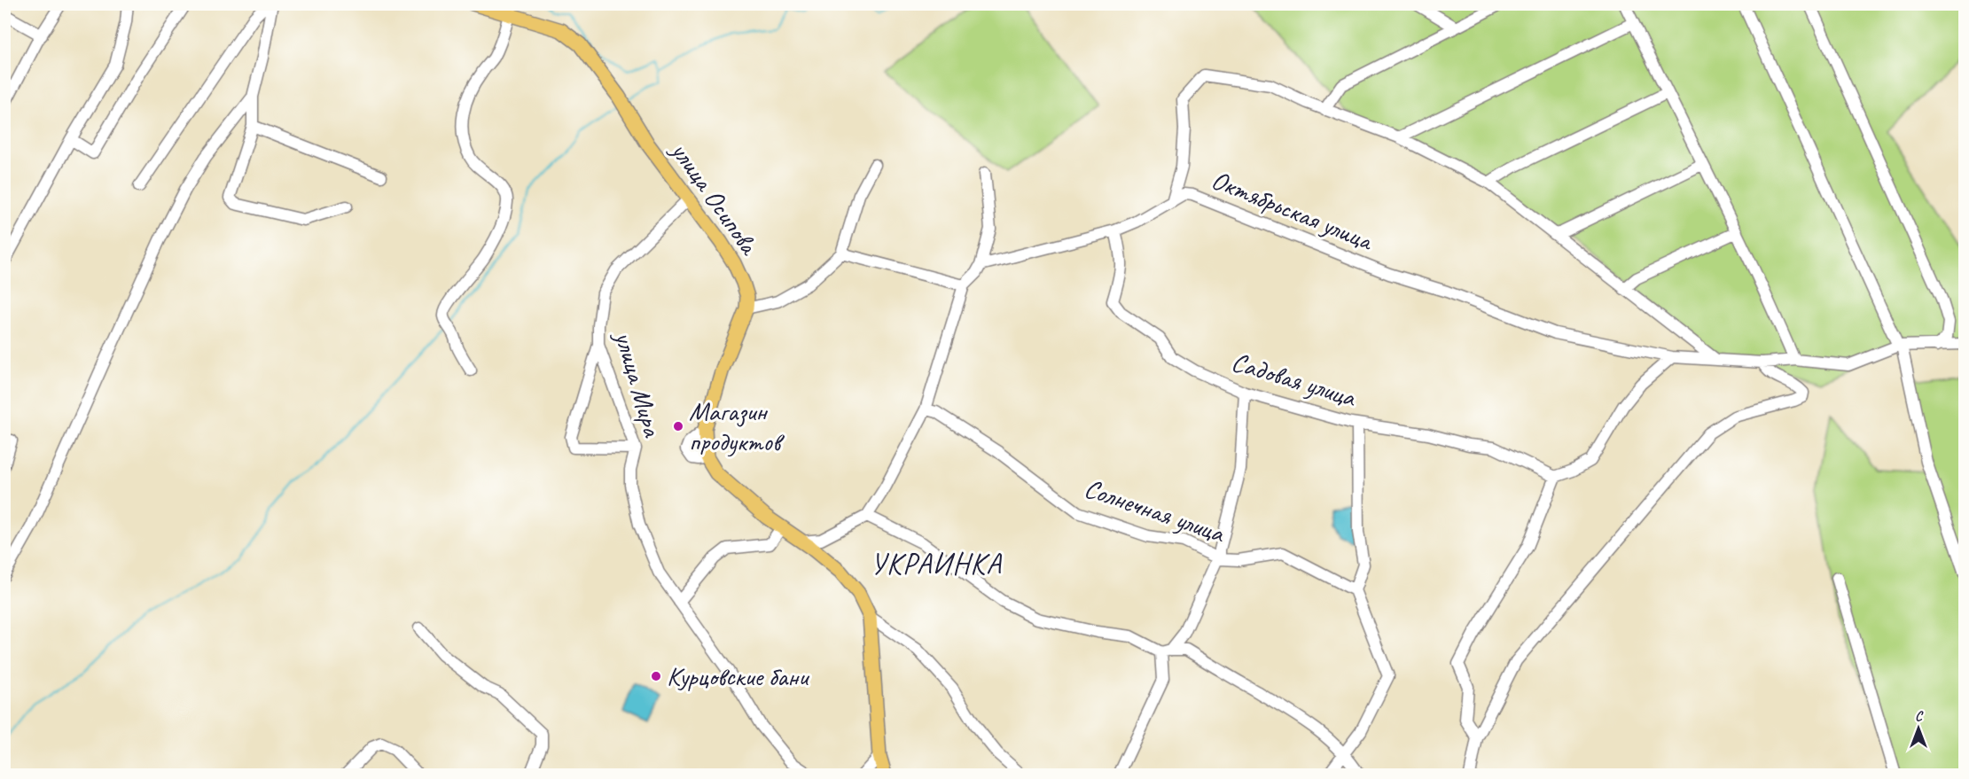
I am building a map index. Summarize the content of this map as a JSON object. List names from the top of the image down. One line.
{"streets":{"main road":["улица Осипова"],"street":["Октябрьская улица","Садовая улица","улица Мира","Солнечная улица"]},"crossings":[["улица Осипова","улица Мира"],["Октябрьская улица","Садовая улица"]],"districts":["УКРАИНКА"],"places":["Магазин продуктов","Курцовские бани"],"north":"top"}
